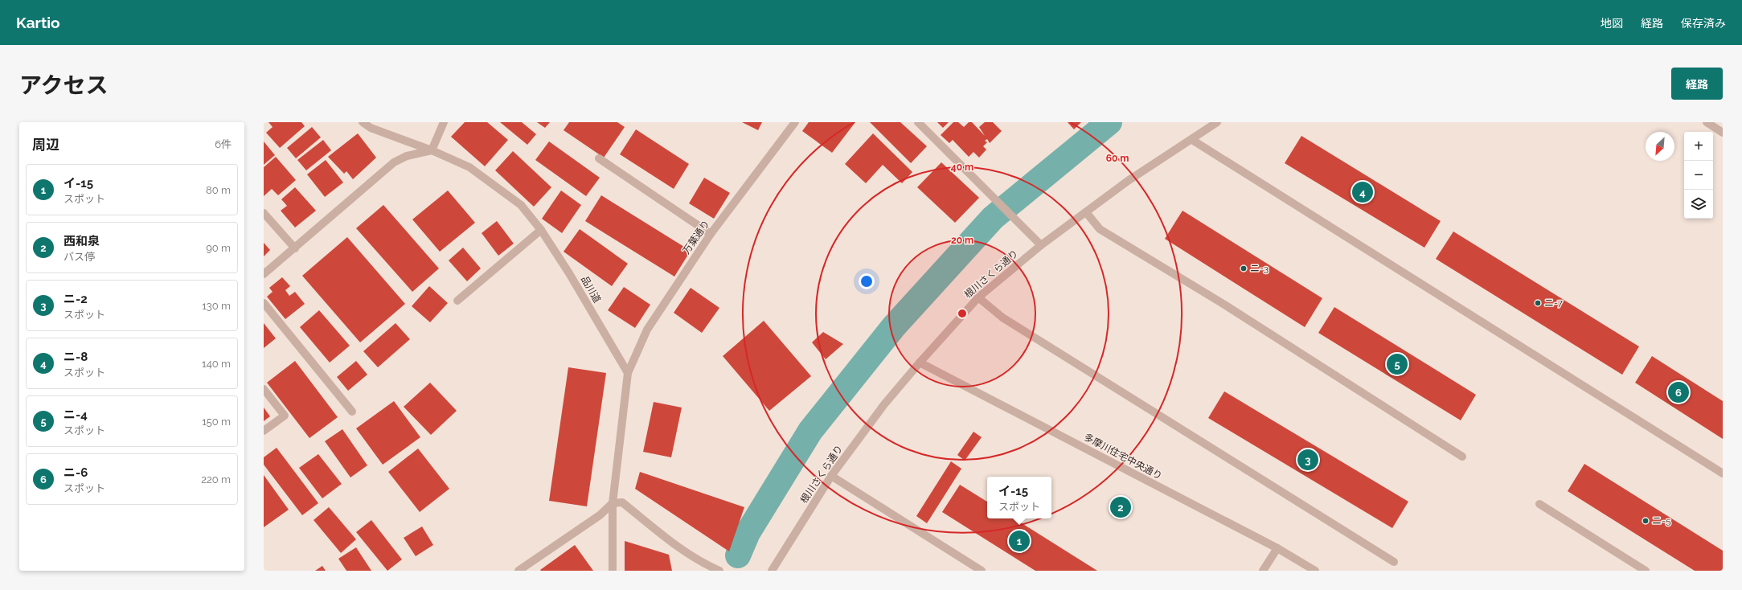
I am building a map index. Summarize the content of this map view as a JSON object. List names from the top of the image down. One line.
{"streets":{"street":["万葉通り","根川さくら通り","品川道","多摩川住宅中央通り"]},"crossings":[["万葉通り","品川道"],["根川さくら通り","多摩川住宅中央通り"]],"places":["ニ-3","ニ-7","ニ-5"],"north":"bottom left","page":{"header":"Kartio","nav":["地図","経路","保存済み"],"title":"アクセス","buttons":"経路","heading":["周辺","6件"],"map_buttons":["+","−"],"list":[{"mark":"1","name":"イ-15","note":"スポット","value":"80 m"},{"mark":"2","name":"西和泉","note":"バス停","value":"90 m"},{"mark":"3","name":"ニ-2","note":"スポット","value":"130 m"},{"mark":"4","name":"ニ-8","note":"スポット","value":"140 m"},{"mark":"5","name":"ニ-4","note":"スポット","value":"150 m"},{"mark":"6","name":"ニ-6","note":"スポット","value":"220 m"}],"pins":["4","5","6","3","2","1"],"popup":["イ-15","スポット"]},"rings":["60 m","40 m","20 m"]}
